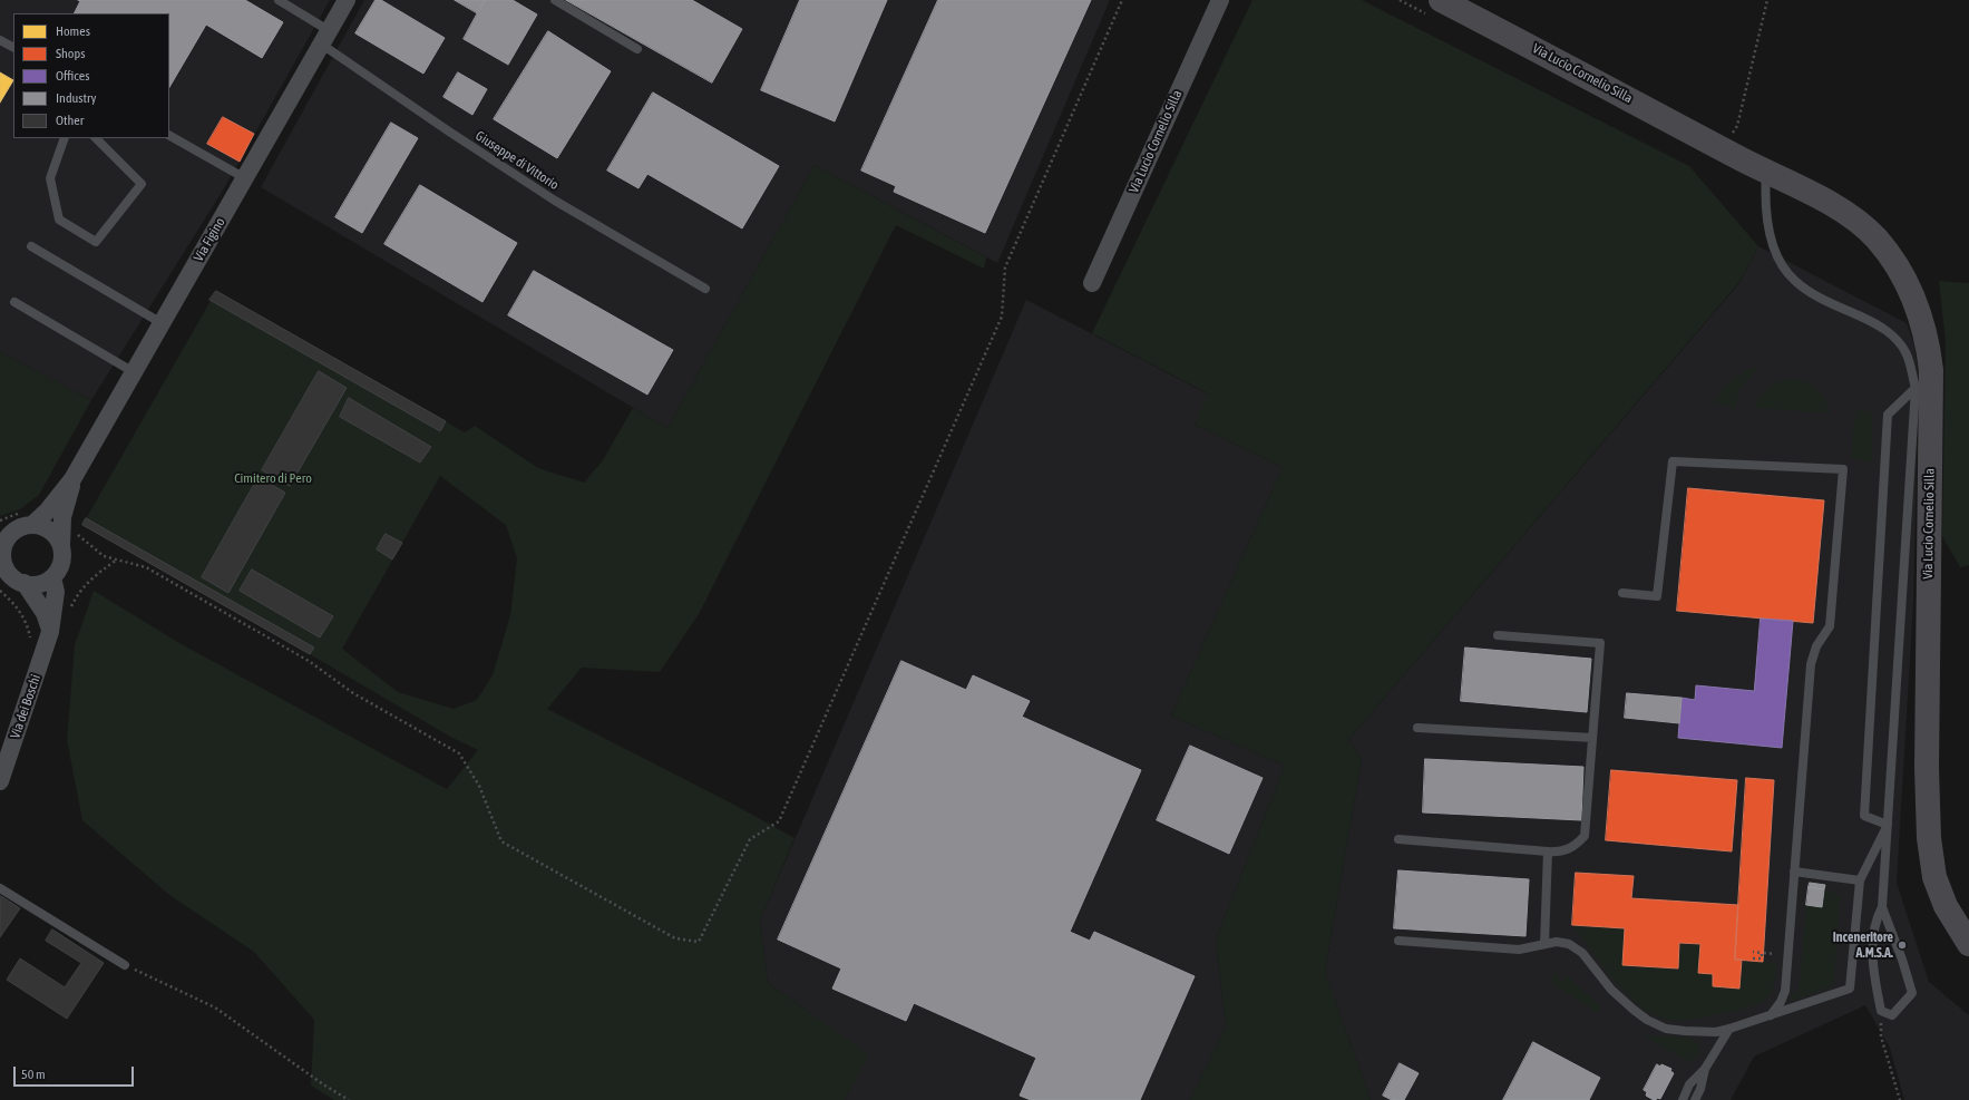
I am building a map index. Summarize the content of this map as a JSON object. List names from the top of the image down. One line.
{"streets":{"street":["Via Lucio Cornelio Silla","Via Figino","Via dei Boschi"],"lane":["Giuseppe di Vittorio"]},"crossings":[["Giuseppe di Vittorio","Via Figino"],["Via Figino","Via dei Boschi"]],"parks":["Cimitero di Pero"],"places":["Inceneritore A.M.S.A."],"legend":["Homes","Shops","Offices","Industry","Other"],"scale_bar":"50 m"}
